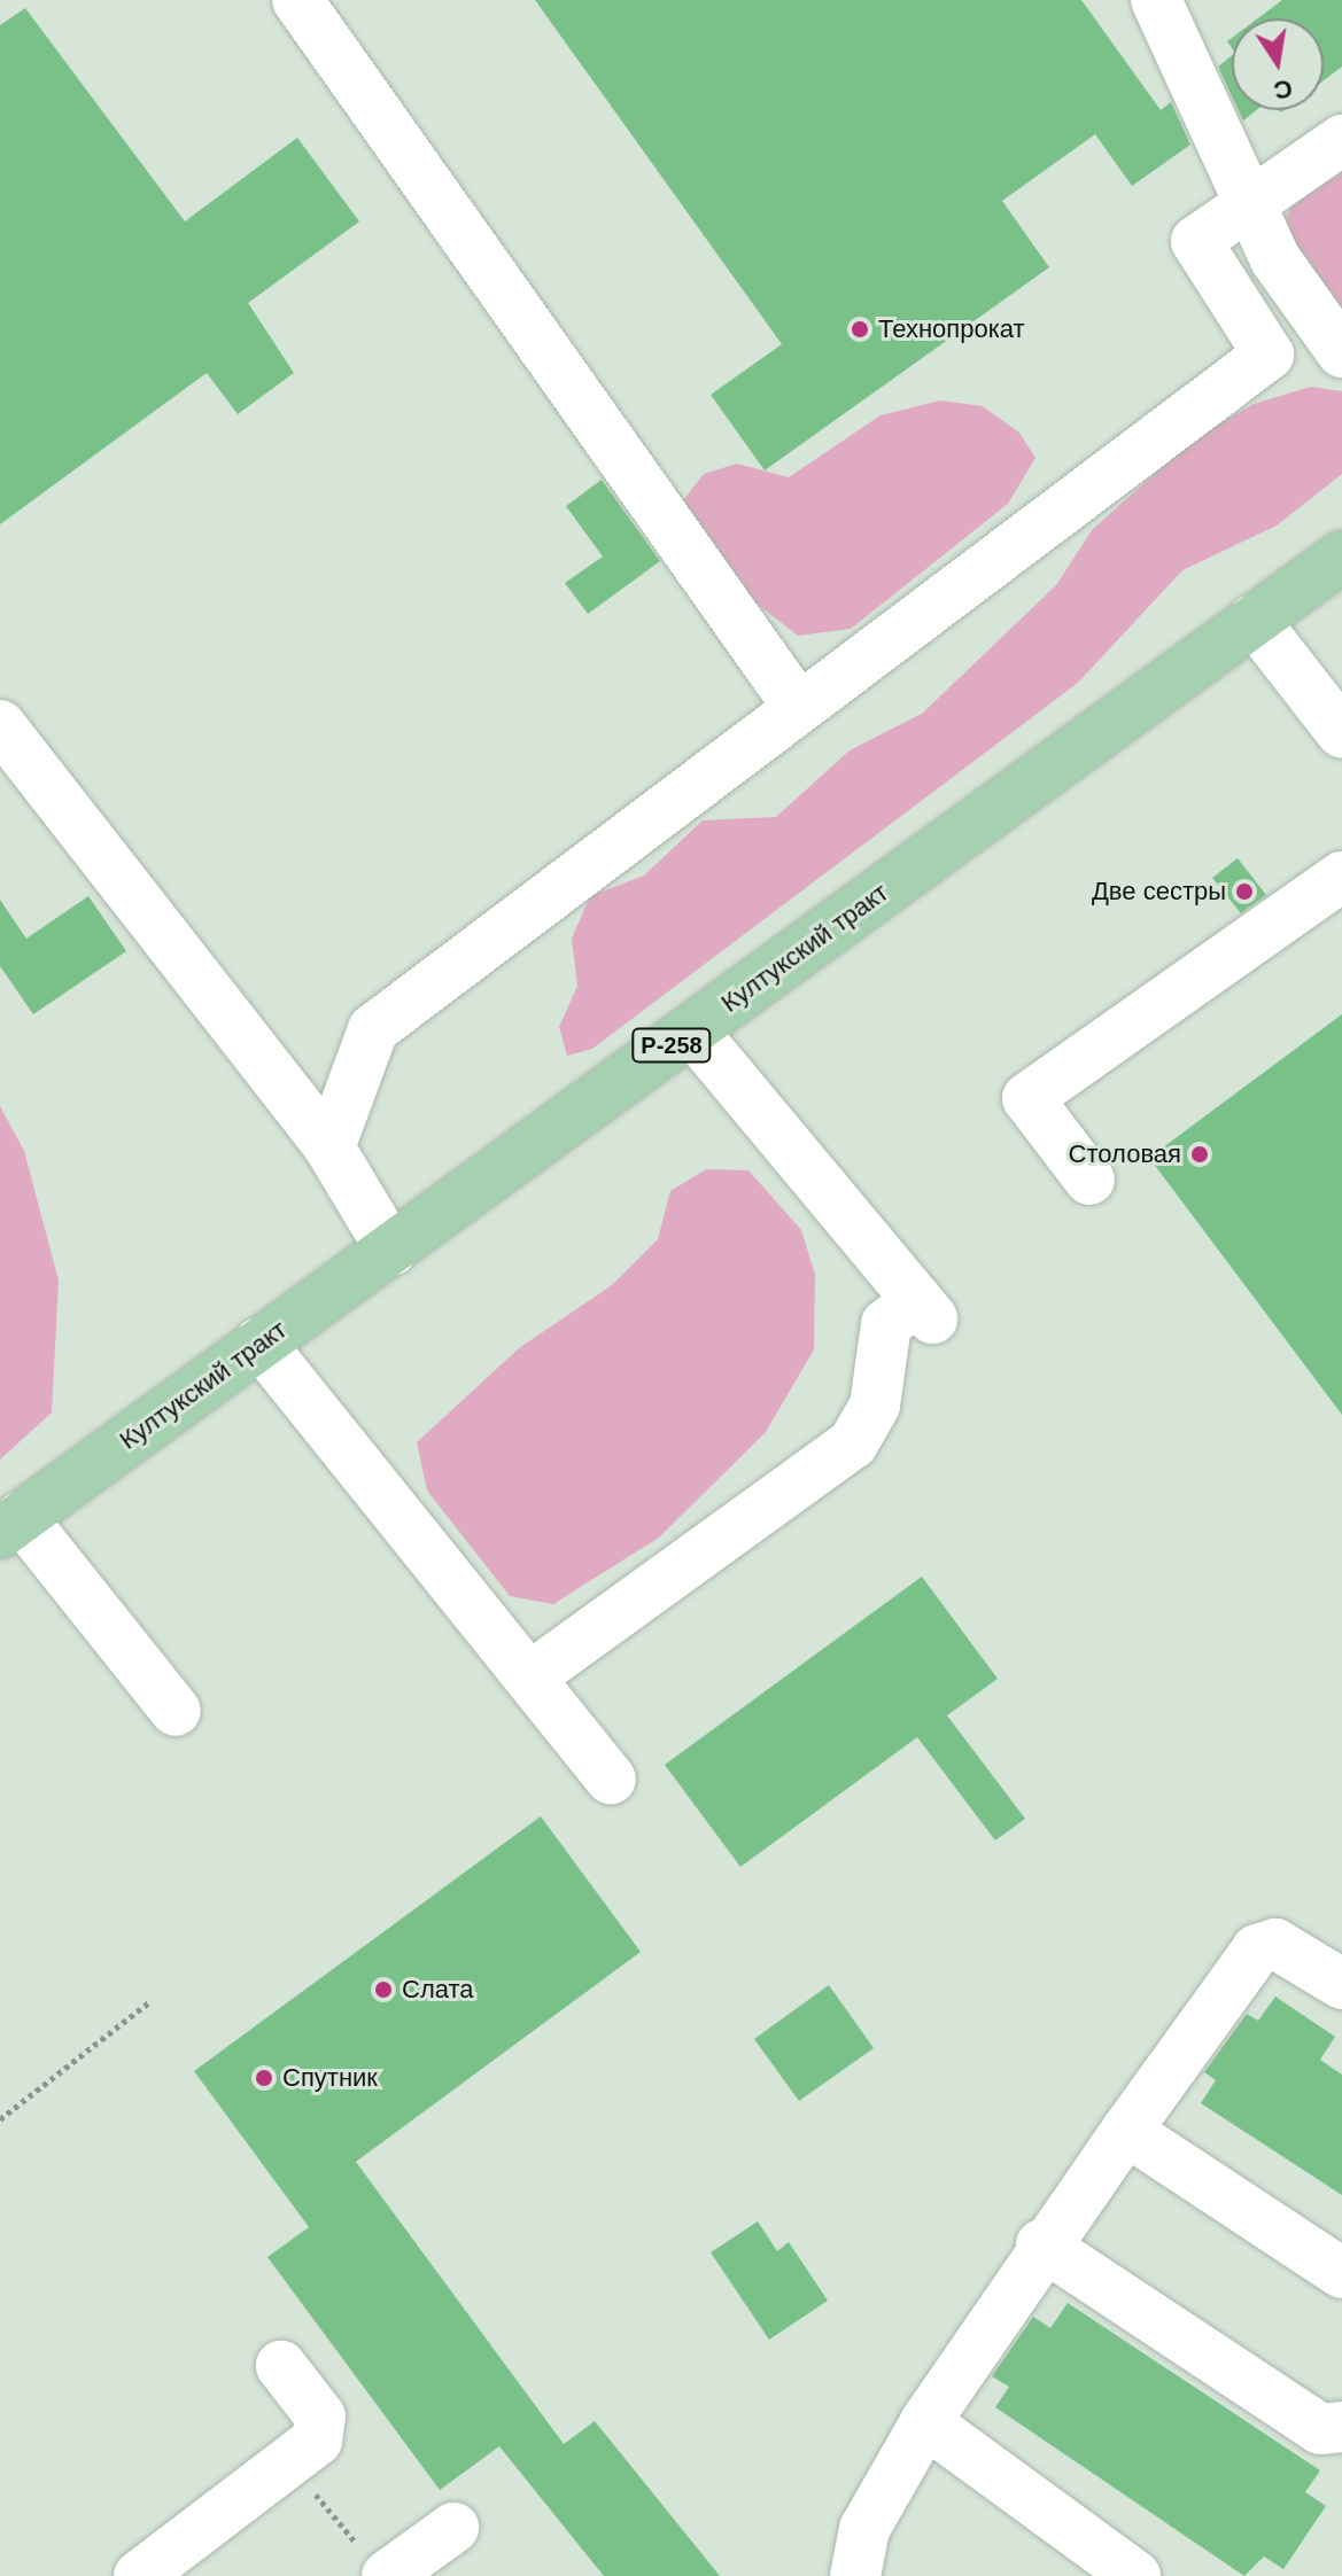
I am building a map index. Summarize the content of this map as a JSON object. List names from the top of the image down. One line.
{"streets":{"main road":["Култукский тракт","Р-258"]},"places":["Технопрокат","Две сестры","Столовая","Слата","Спутник"],"north":"bottom"}
